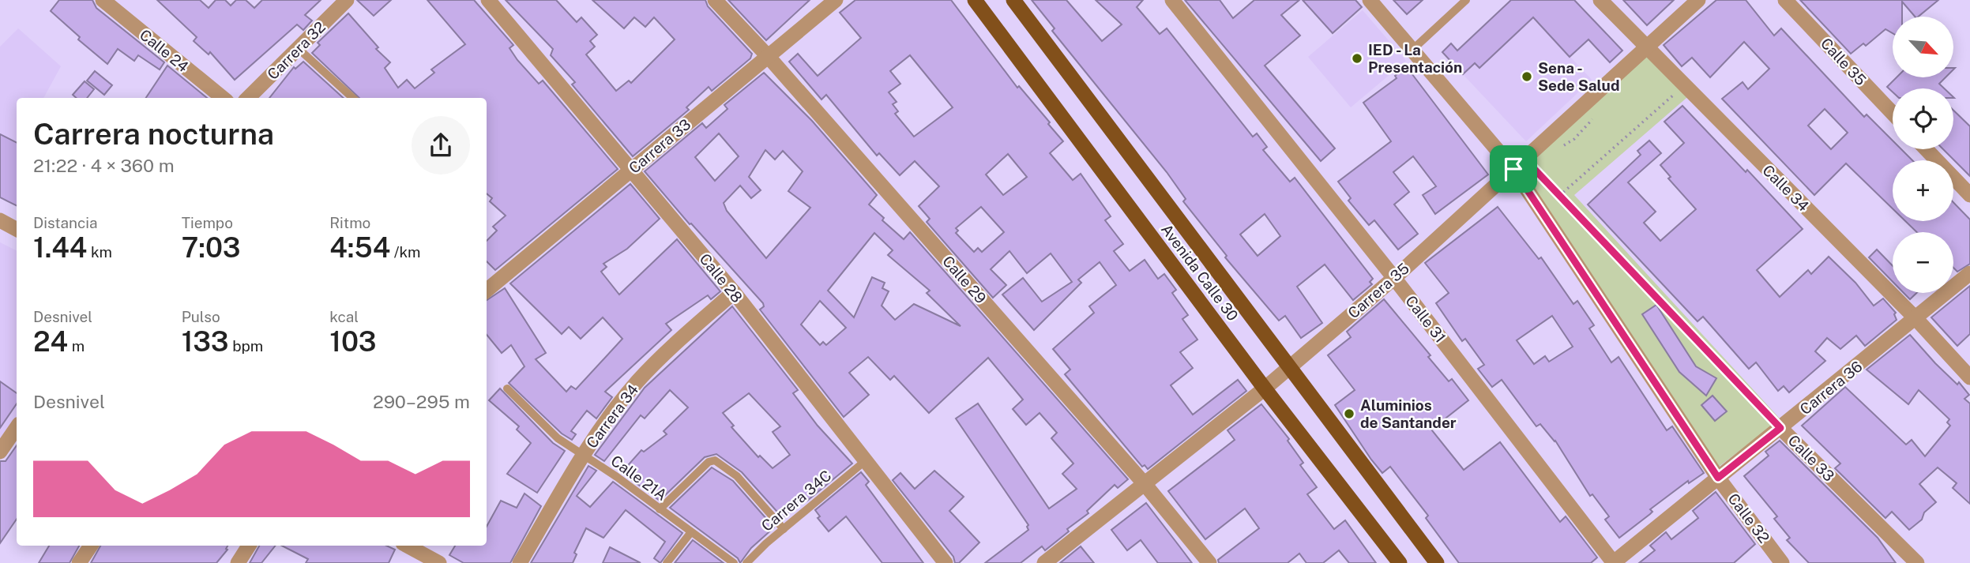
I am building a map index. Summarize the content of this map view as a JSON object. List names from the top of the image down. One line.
{"streets":{"highway":["Avenida Calle 30"],"street":["Calle 24","Carrera 32","Calle 35","Carrera 33","Calle 34","Calle 28","Calle 29","Carrera 35","Calle 31","Carrera 36","Carrera 34","Calle 33","Calle 32"],"lane":["Calle 21A","Carrera 34C"]},"crossings":[["Carrera 33","Calle 28"],["Carrera 33","Calle 29"],["Calle 34","Carrera 35"],["Calle 34","Carrera 36"],["Avenida Calle 30","Carrera 35"],["Calle 28","Carrera 34"],["Calle 28","Carrera 34C"],["Calle 29","Carrera 35"],["Carrera 35","Calle 31"],["Carrera 35","Calle 33"],["Carrera 35","Calle 32"],["Calle 31","Carrera 36"],["Carrera 36","Calle 33"],["Carrera 36","Calle 32"],["Carrera 34","Calle 21A"],["Calle 33","Calle 32"]],"places":["IED - La Presentación","Sena - Sede Salud","Aluminios de Santander"],"north":"bottom right","page":{"map_buttons":["+","−"],"heading":["Carrera nocturna","21:22 · 4 × 360 m"],"stats":[["Distancia","1.44 km"],["Tiempo","7:03"],["Ritmo","4:54 /km"],["Desnivel","24 m"],["Pulso","133 bpm"],["kcal","103"]],"chart":["Desnivel","290–295 m"]}}
